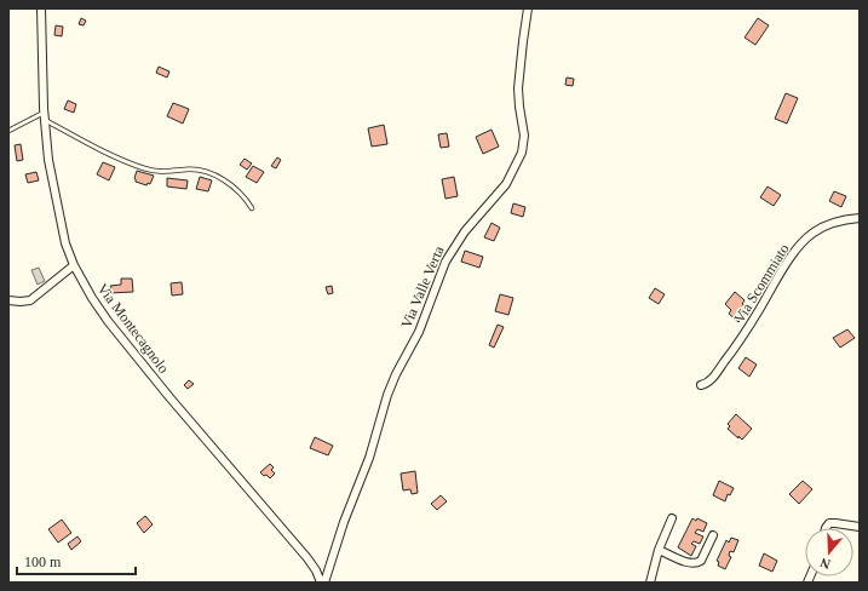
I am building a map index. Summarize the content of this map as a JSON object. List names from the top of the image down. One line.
{"streets":{"street":["Via Scommiato","Via Valle Verta","Via Montecagnolo"]},"scale_bar":"100 m","north":"bottom"}
